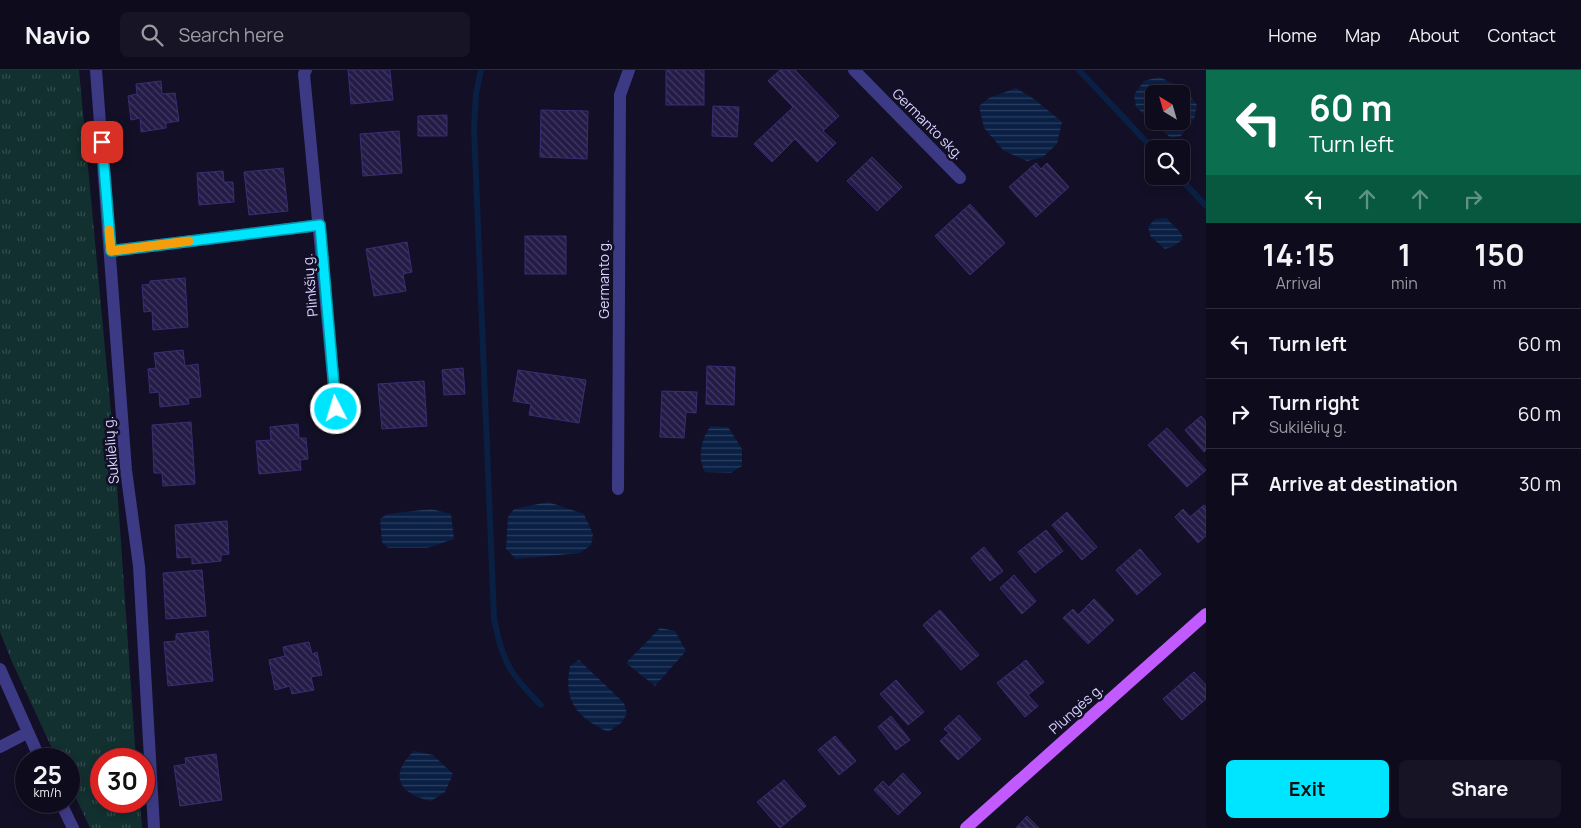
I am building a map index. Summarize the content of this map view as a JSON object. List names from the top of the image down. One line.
{"streets":{"main road":["Plungės g."],"street":["Germanto skg.","Germanto g.","Plinkšių g.","Sukilėlių g."]},"north":"top left","page":{"header":"Navio","search":"Search here","nav":["Home","Map","About","Contact"],"turn":["60 m","Turn left"],"eta":["14:15","Arrival","1","min","150","m"],"list":[{"name":"Turn left","value":"60 m"},{"name":"Turn right","note":"Sukilėlių g.","value":"60 m"},{"name":"Arrive at destination","value":"30 m"}],"speed":"25 km/h","limit":"30","buttons":["Exit","Share"]}}
